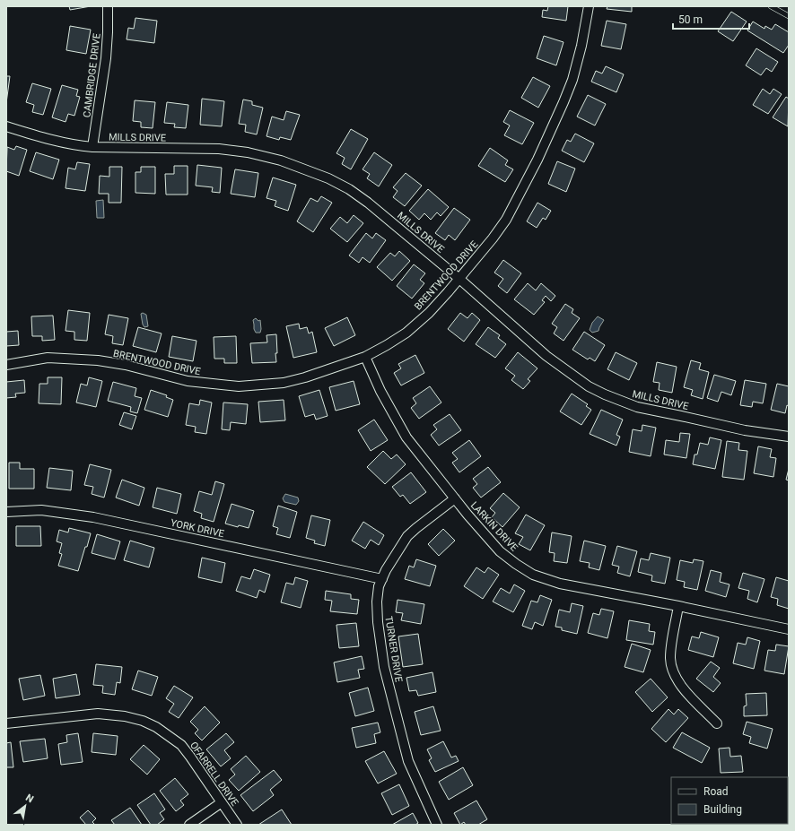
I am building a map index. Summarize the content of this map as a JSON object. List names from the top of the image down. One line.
{"streets":{"street":["CAMBRIDGE DRIVE","MILLS DRIVE","BRENTWOOD DRIVE","LARKIN DRIVE","YORK DRIVE","TURNER DRIVE","OFARRELL DRIVE"]},"crossings":[["CAMBRIDGE DRIVE","MILLS DRIVE"],["MILLS DRIVE","BRENTWOOD DRIVE"],["BRENTWOOD DRIVE","LARKIN DRIVE"],["LARKIN DRIVE","TURNER DRIVE"],["YORK DRIVE","TURNER DRIVE"]],"legend":["Road","Building"],"scale_bar":"50 m","north":"top right"}
